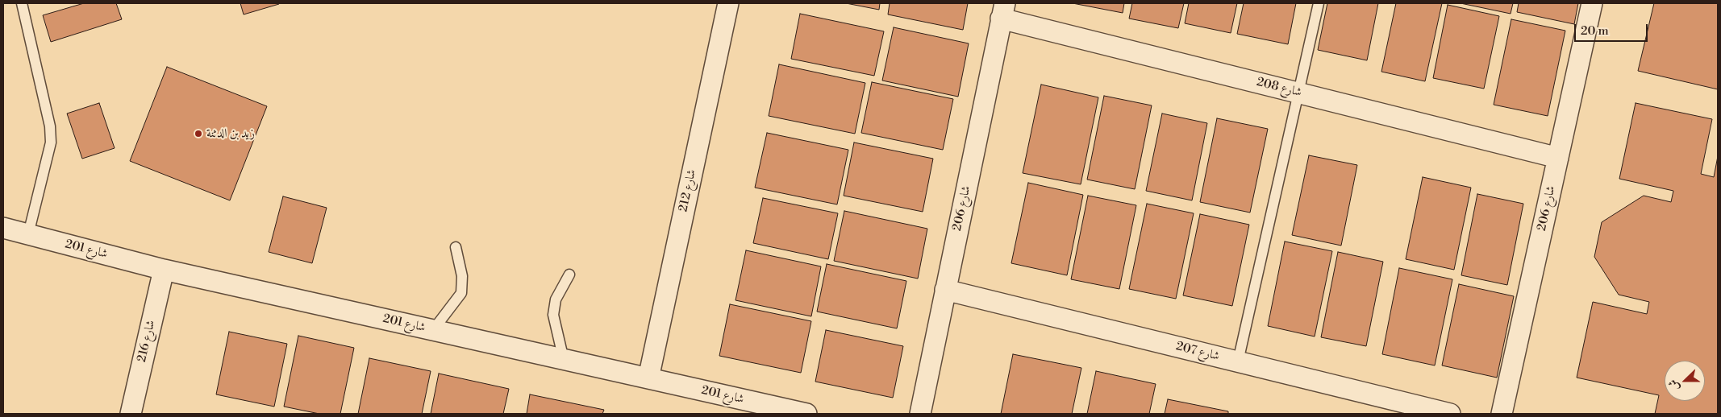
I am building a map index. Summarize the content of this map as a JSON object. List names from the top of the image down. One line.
{"streets":{"street":["شارع 208","شارع 212","شارع 206","شارع 201","شارع 216","شارع 207"]},"crossings":[["شارع 208","شارع 206"],["شارع 212","شارع 201"],["شارع 206","شارع 207"],["شارع 201","شارع 216"]],"places":["زيد بن الدثنة"],"scale_bar":"20 m","north":"left"}
